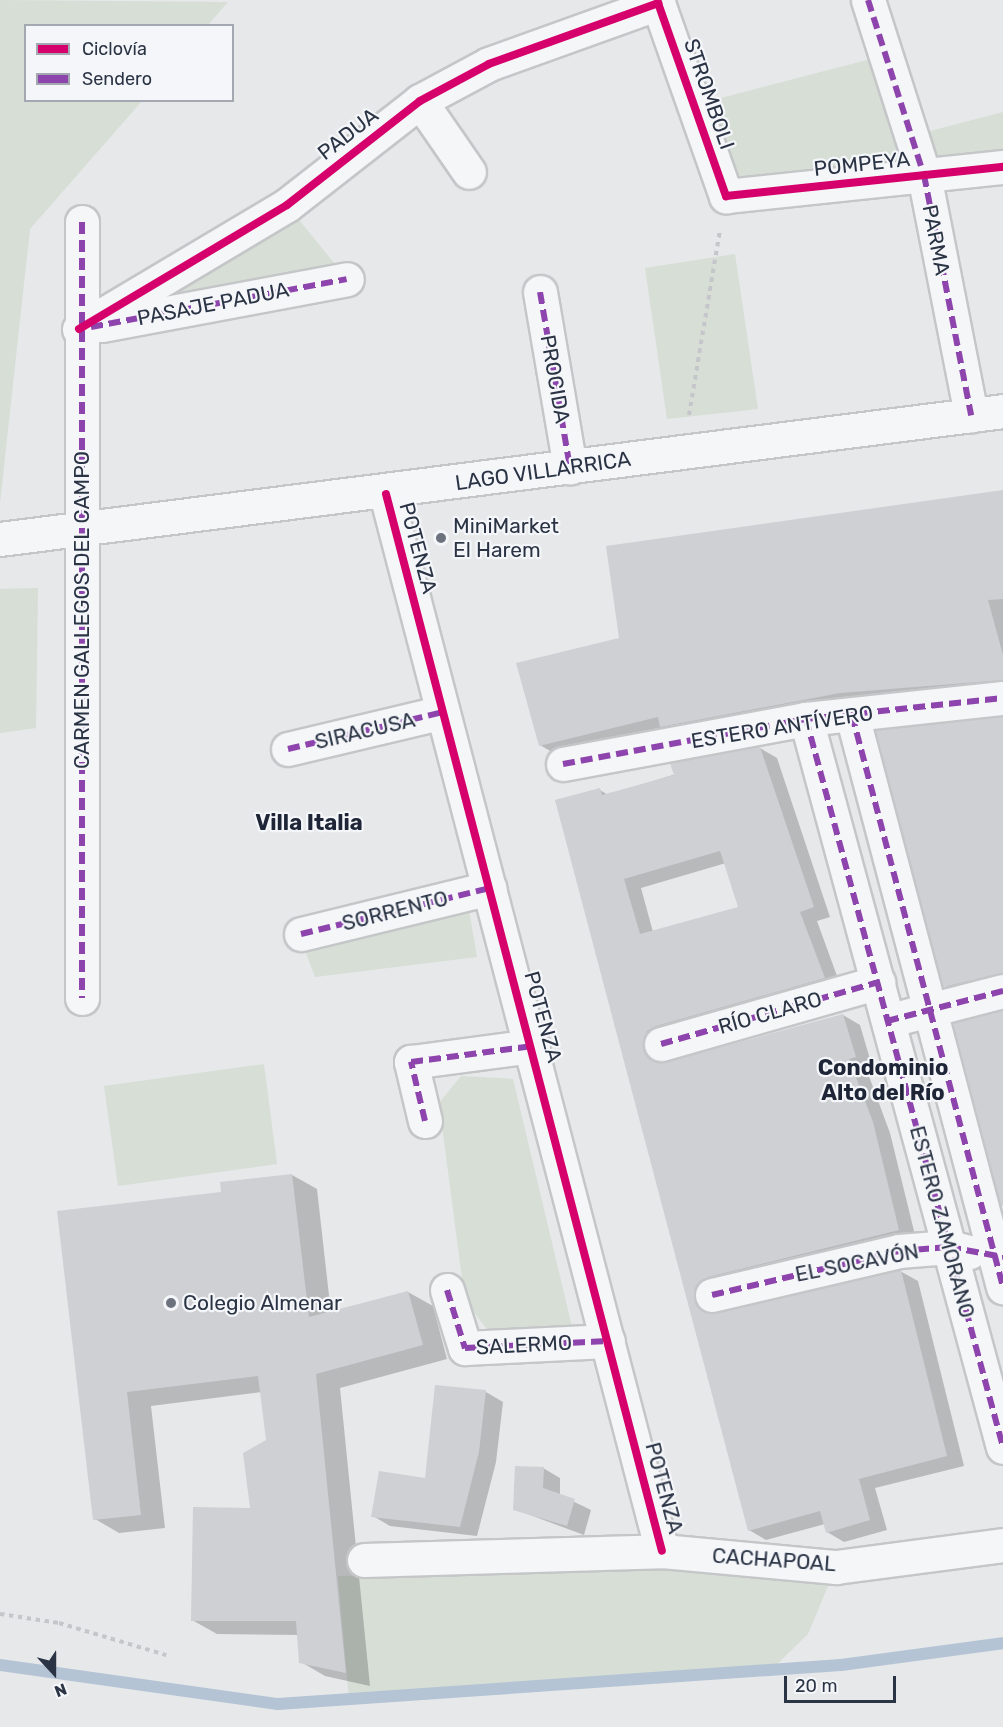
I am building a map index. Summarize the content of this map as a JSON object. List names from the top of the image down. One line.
{"streets":{"street":["STROMBOLI","PADUA","POMPEYA","PARMA","PASAJE PADUA","PROCIDA","LAGO VILLARRICA","POTENZA","CARMEN GALLEGOS DEL CAMPO","ESTERO ANTÍVERO","SIRACUSA","SORRENTO","RÍO CLARO","ESTERO ZAMORANO","EL SOCAVÓN","SALERMO","CACHAPOAL"]},"crossings":[["STROMBOLI","PADUA"],["STROMBOLI","POMPEYA"],["PADUA","PASAJE PADUA"],["PADUA","CARMEN GALLEGOS DEL CAMPO"],["POMPEYA","PARMA"],["PARMA","LAGO VILLARRICA"],["PASAJE PADUA","CARMEN GALLEGOS DEL CAMPO"],["PROCIDA","LAGO VILLARRICA"],["LAGO VILLARRICA","POTENZA"],["LAGO VILLARRICA","CARMEN GALLEGOS DEL CAMPO"],["POTENZA","SIRACUSA"],["POTENZA","SORRENTO"],["POTENZA","SALERMO"],["POTENZA","CACHAPOAL"],["ESTERO ANTÍVERO","ESTERO ZAMORANO"],["RÍO CLARO","ESTERO ZAMORANO"],["ESTERO ZAMORANO","EL SOCAVÓN"]],"districts":["Villa Italia","Condominio Alto del Río"],"places":["MiniMarket El Harem","Colegio Almenar"],"legend":["Ciclovía","Sendero"],"scale_bar":"20 m","north":"bottom"}
